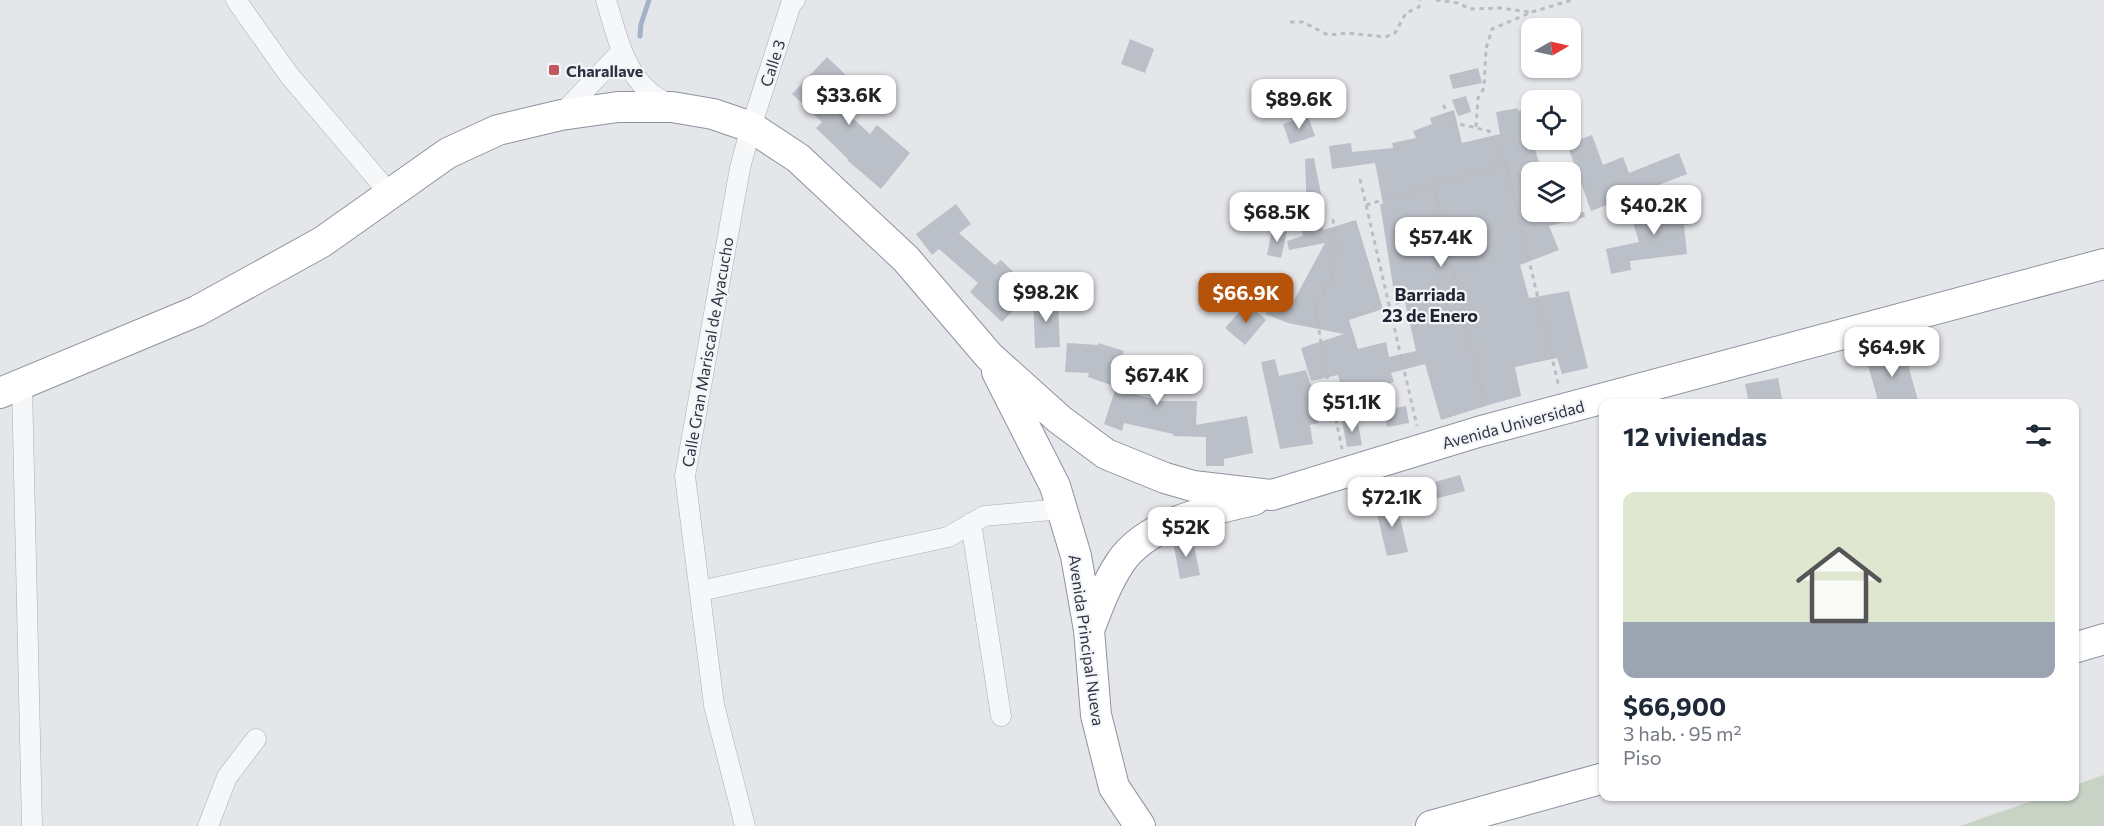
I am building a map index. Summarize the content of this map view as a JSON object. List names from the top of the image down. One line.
{"streets":{"highway":["Avenida Universidad","Avenida Principal Nueva"],"street":["Calle 3","Calle Gran Mariscal de Ayacucho"]},"crossings":[["Calle 3","Calle Gran Mariscal de Ayacucho"],["Avenida Universidad","Avenida Principal Nueva"]],"districts":["Barriada 23 de Enero"],"places":{"transit":["Charallave"]},"north":"right","page":{"price":["$33.6K","$89.6K","$40.2K","$68.5K","$57.4K","$98.2K","$66.9K","$64.9K","$67.4K","$51.1K","$72.1K","$52K"],"heading":"12 viviendas","list":[{"name":"$66,900","note":"3 hab. · 95 m² · Piso"}]}}
